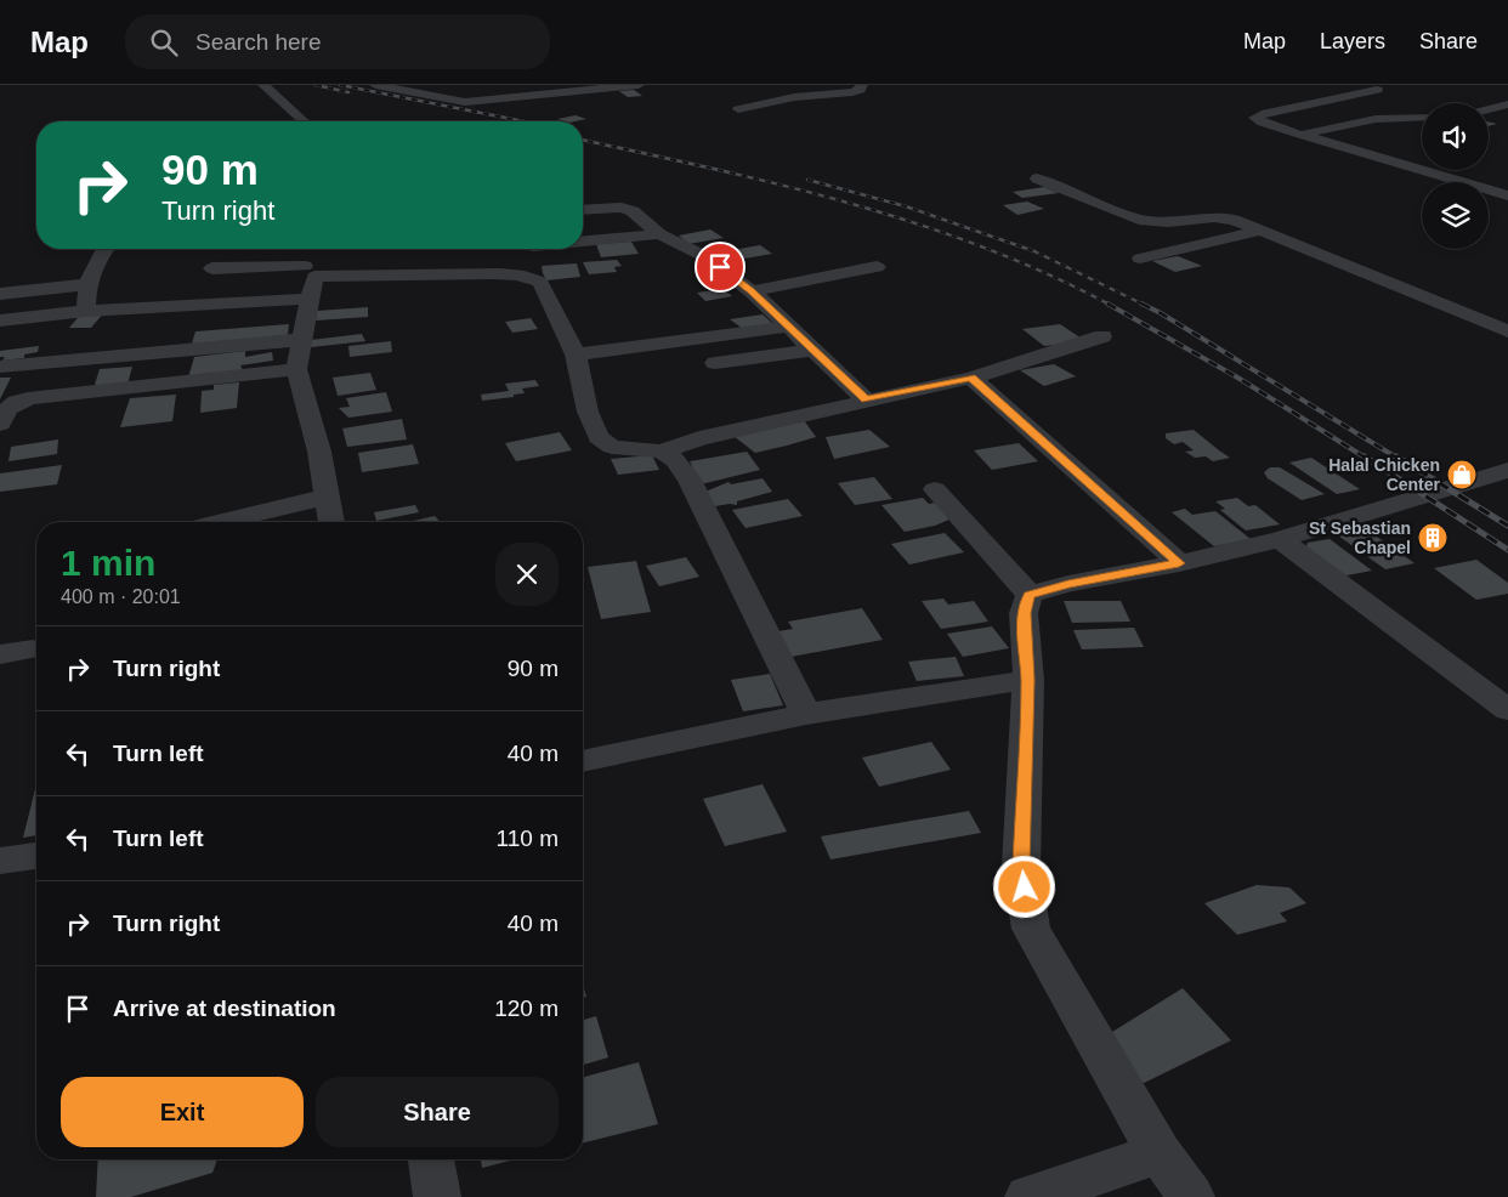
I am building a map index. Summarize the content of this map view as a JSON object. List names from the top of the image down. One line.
{"places":{"shop":["Halal Chicken Center"],"building":["St Sebastian Chapel"]},"page":{"header":"Map","search":"Search here","nav":["Map","Layers","Share"],"turn":["90 m","Turn right"],"heading":["1 min","400 m · 20:01"],"list":[{"name":"Turn right","value":"90 m"},{"name":"Turn left","value":"40 m"},{"name":"Turn left","value":"110 m"},{"name":"Turn right","value":"40 m"},{"name":"Arrive at destination","value":"120 m"}],"buttons":["Exit","Share"]}}
